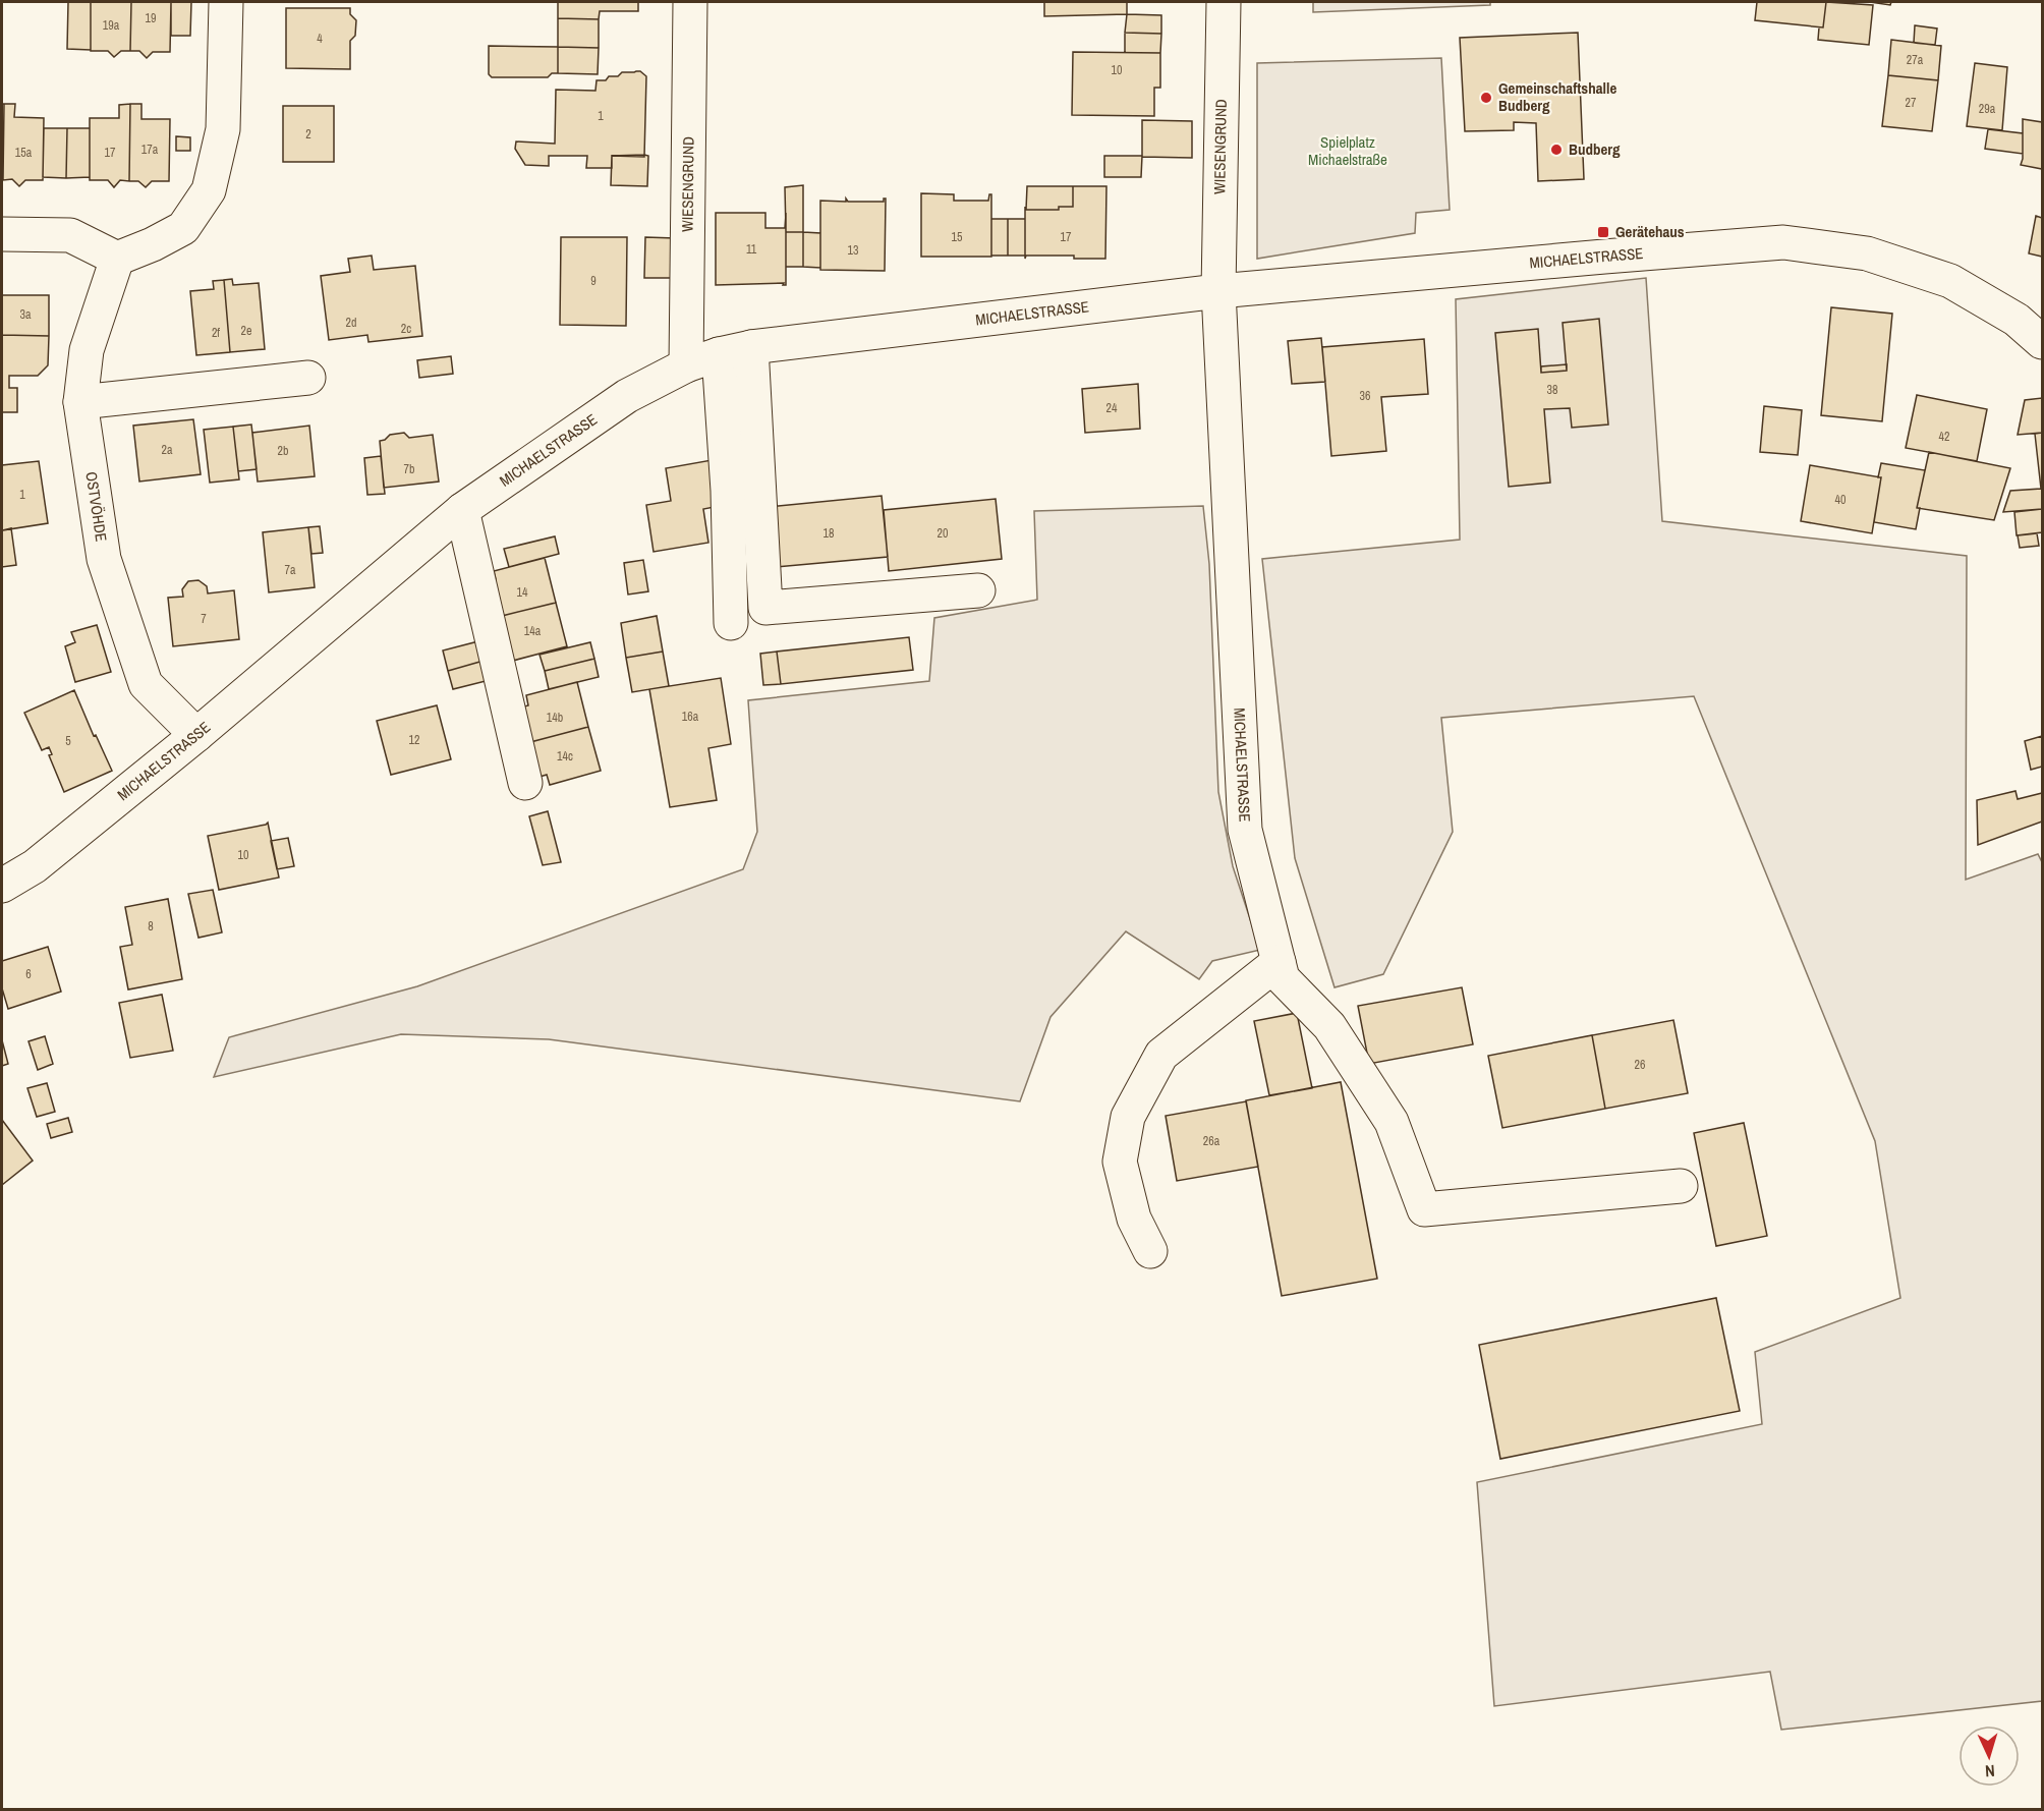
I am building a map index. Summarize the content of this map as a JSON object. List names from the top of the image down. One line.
{"streets":{"street":["WIESENGRUND","MICHAELSTRASSE","OSTVÖHDE"]},"crossings":[["WIESENGRUND","MICHAELSTRASSE"],["MICHAELSTRASSE","OSTVÖHDE"]],"parks":["Spielplatz Michaelstraße"],"places":{"other":["Gemeinschaftshalle Budberg","Budberg"],"transit":["Gerätehaus"]},"house_numbers":["19","19a","4","27a","10","27","29a","1","2","17a","15a","17","15","17","11","13","9","3a","2d","2c","2e","2f","38","36","24","42","2a","2b","7b","1","40","18","20","7a","14","7","14a","16a","14b","12","5","14c","10","8","6","26","26a"],"north":"bottom"}
